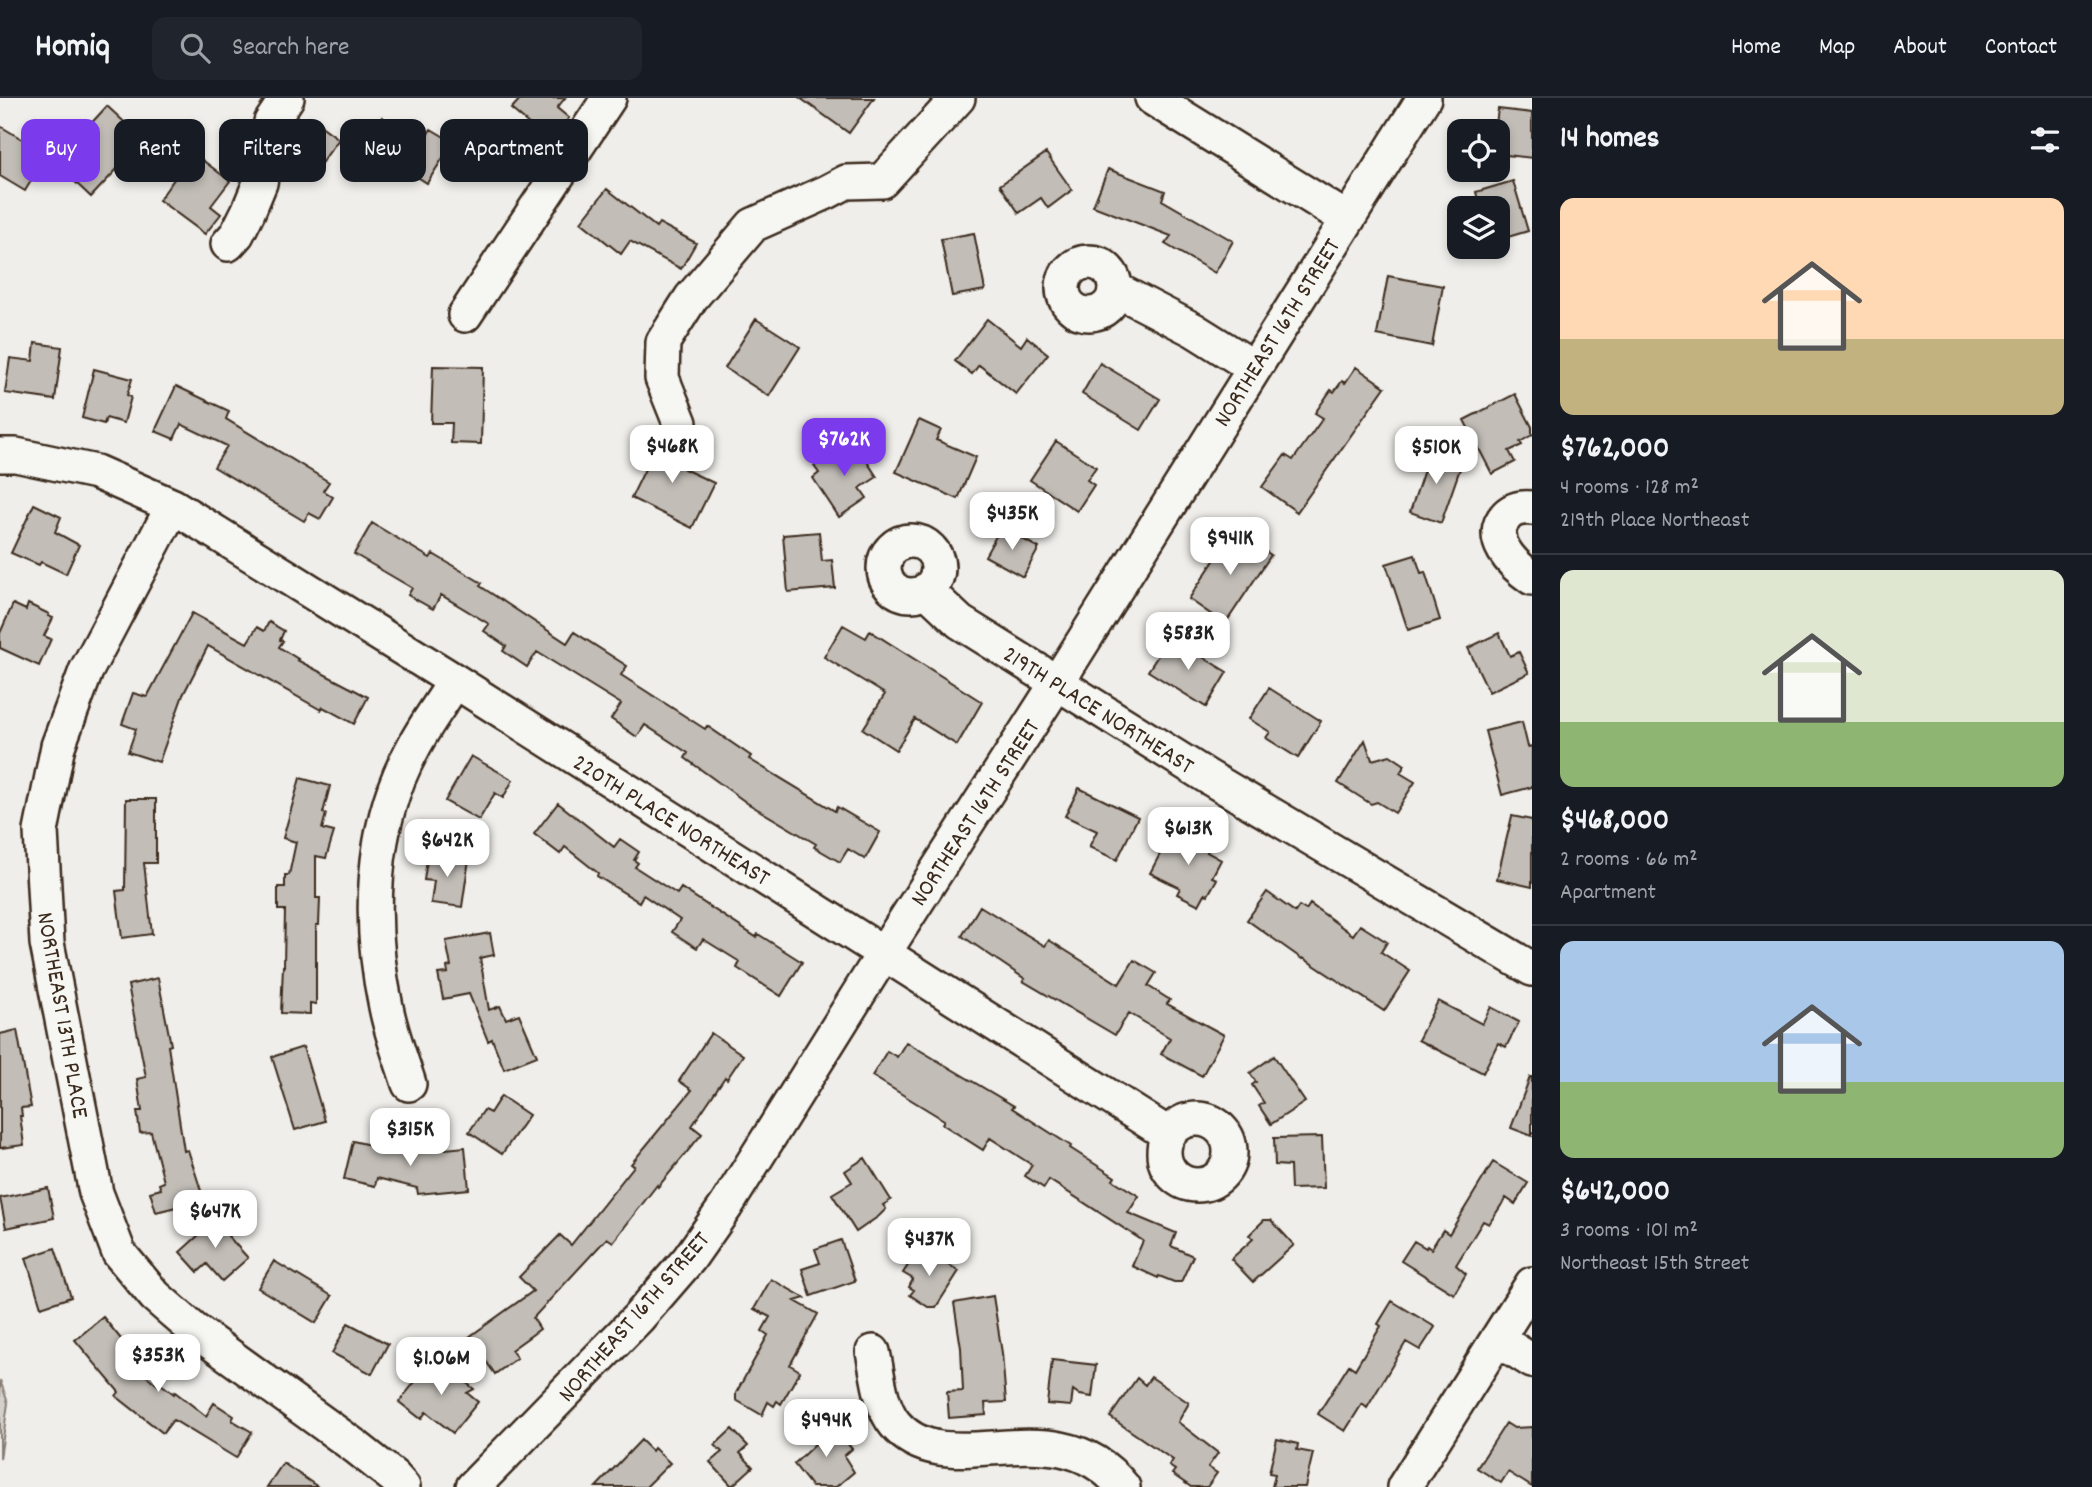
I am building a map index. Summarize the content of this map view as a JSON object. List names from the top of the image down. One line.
{"streets":{"street":["NORTHEAST 16TH STREET","219TH PLACE NORTHEAST","220TH PLACE NORTHEAST","NORTHEAST 13TH PLACE"]},"crossings":[["NORTHEAST 16TH STREET","219TH PLACE NORTHEAST"],["NORTHEAST 16TH STREET","220TH PLACE NORTHEAST"],["220TH PLACE NORTHEAST","NORTHEAST 13TH PLACE"]],"page":{"header":"Homiq","search":"Search here","nav":["Home","Map","About","Contact"],"heading":"14 homes","chip":["Buy","Rent","Filters","New","Apartment"],"list":[{"name":"$762,000","note":"4 rooms · 128 m² · 219th Place Northeast"},{"name":"$468,000","note":"2 rooms · 66 m² · Apartment"},{"name":"$642,000","note":"3 rooms · 101 m² · Northeast 15th Street"}],"price":["$762K","$468K","$510K","$435K","$941K","$583K","$613K","$642K","$315K","$647K","$437K","$353K","$1.06M","$494K"]}}
